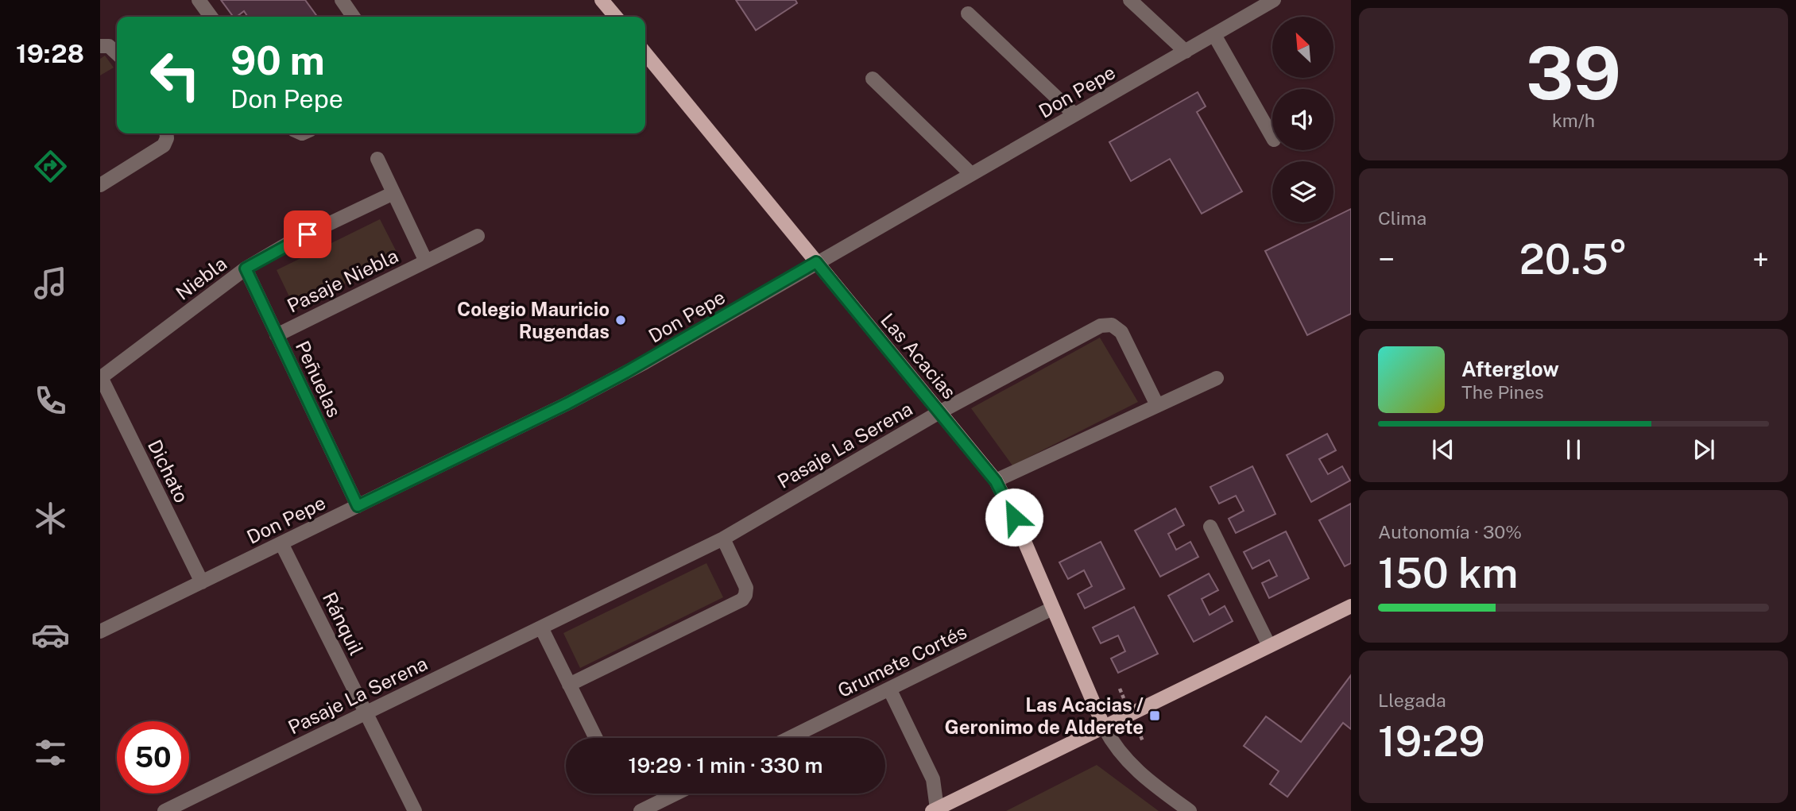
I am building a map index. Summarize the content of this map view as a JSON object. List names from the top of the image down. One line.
{"streets":{"main road":["Las Acacias"],"street":["Don Pepe","Niebla","Pasaje Niebla","Peñuelas","Pasaje La Serena","Dichato","Ránquil","Grumete Cortés"]},"crossings":[["Don Pepe","Las Acacias"],["Don Pepe","Peñuelas"],["Don Pepe","Dichato"],["Don Pepe","Ránquil"],["Niebla","Pasaje Niebla"],["Niebla","Peñuelas"],["Niebla","Dichato"],["Pasaje Niebla","Peñuelas"],["Las Acacias","Pasaje La Serena"],["Las Acacias","Grumete Cortés"],["Pasaje La Serena","Ránquil"]],"places":{"other":["Colegio Mauricio Rugendas"],"transit":["Las Acacias / Geronimo de Alderete"]},"north":"top left","page":{"tabs":"19:28","tile":[["39","km/h"],"Clima",["Autonomía · 30%","150 km"],["Llegada","19:29"]],"turn":["90 m","Don Pepe"],"heat":["−","20.5°","+"],"song":["Afterglow","The Pines"],"limit":"50","trip":"19:29 · 1 min · 330 m"}}
